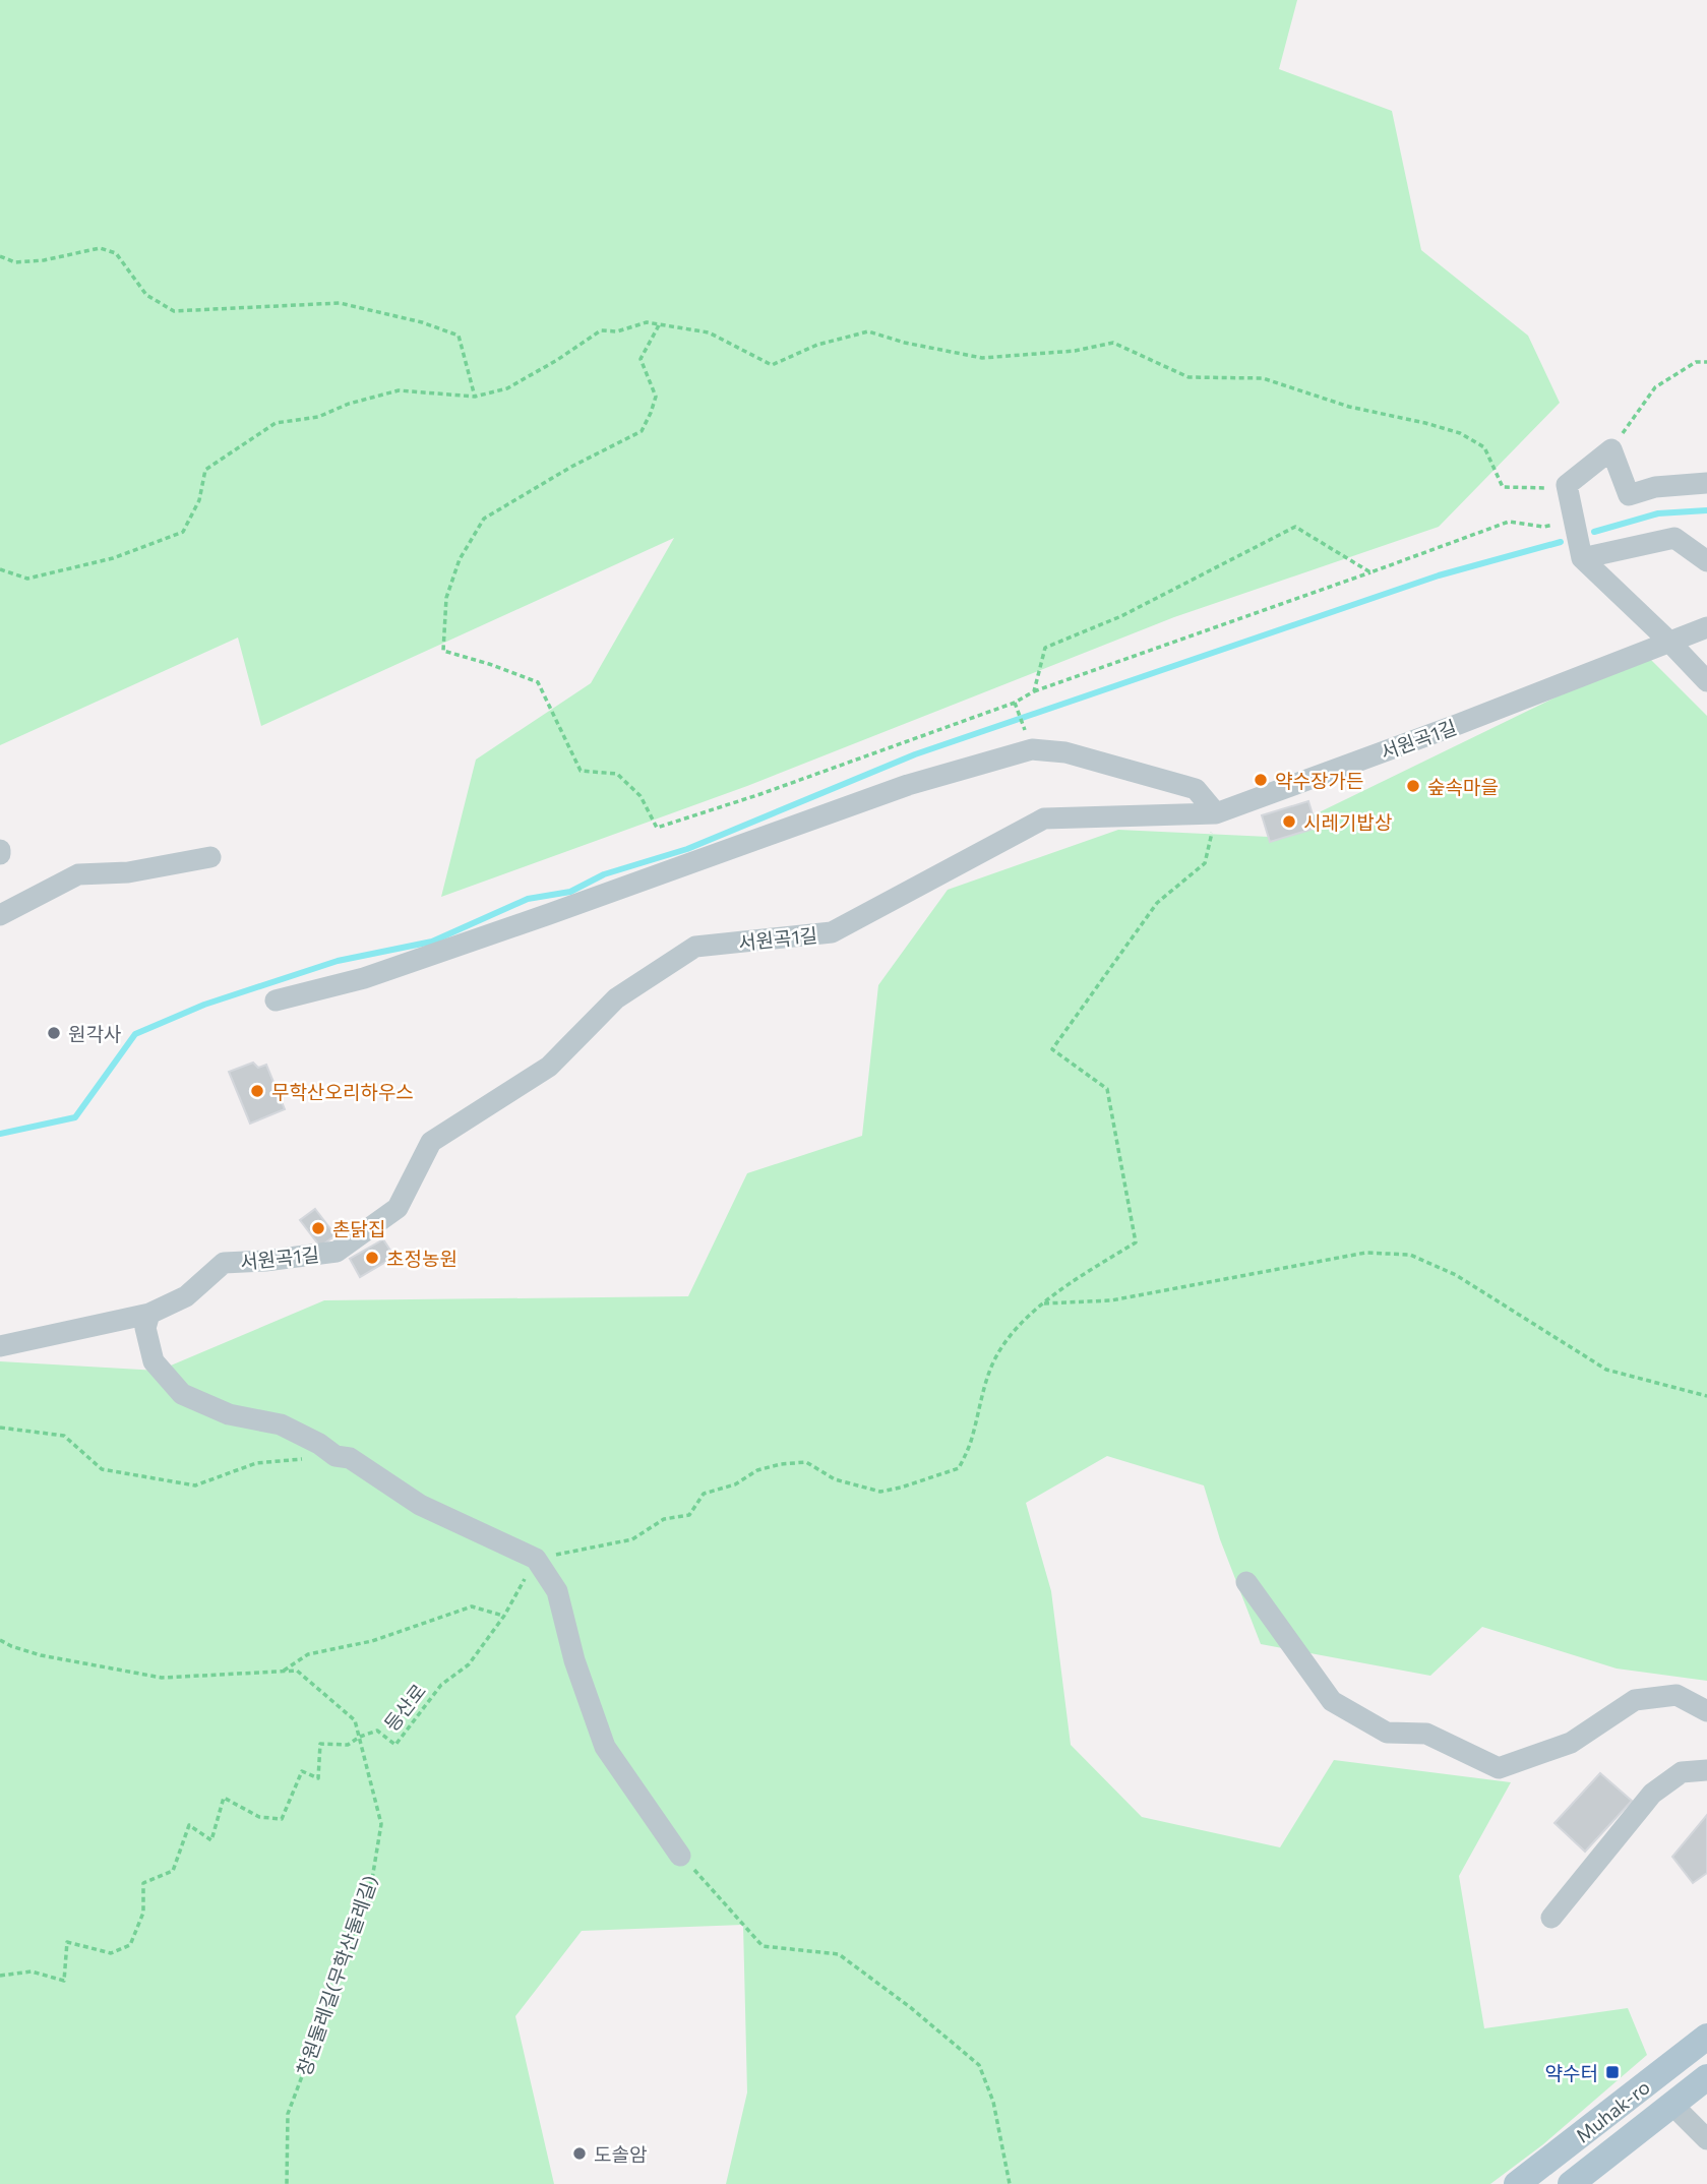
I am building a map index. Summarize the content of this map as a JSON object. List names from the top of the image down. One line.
{"streets":{"main road":["Muhak-ro"],"street":["서원곡1길"],"path":["등산로","창원둘레길(무학산둘레길)"]},"crossings":[["등산로","창원둘레길(무학산둘레길)"]],"places":{"other":["약수장가든","숲속마을","시레기밥상","원각사","무학산오리하우스","촌닭집","초정농원","도솔암"],"transit":["약수터"]}}
